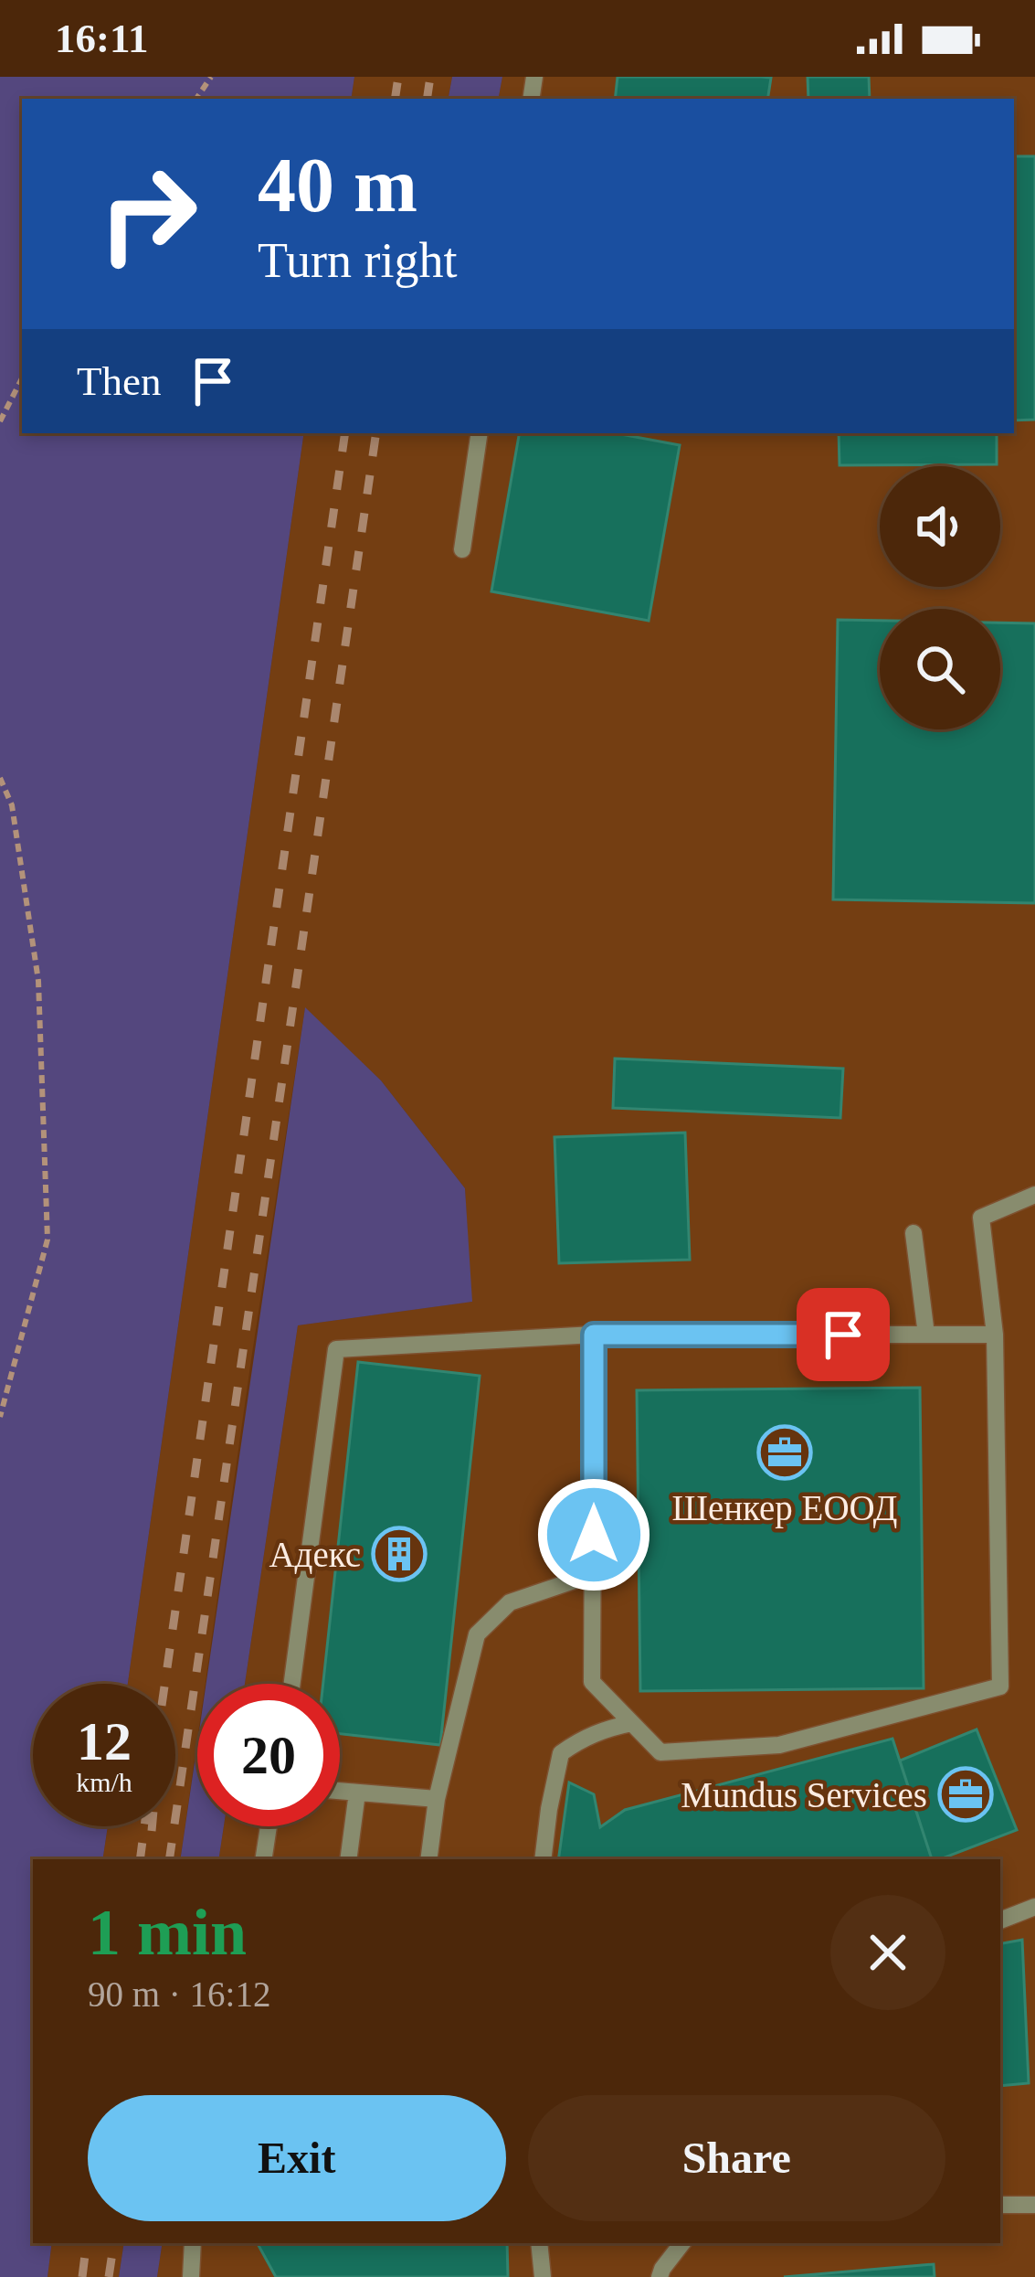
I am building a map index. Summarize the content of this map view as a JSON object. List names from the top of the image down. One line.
{"places":{"office":["Шенкер ЕООД","Mundus Services"],"building":["Адекс"]},"page":{"status":"16:11","turn":["40 m","Turn right"],"then":"Then","speed":"12 km/h","limit":"20","heading":["1 min","90 m · 16:12"],"buttons":["Exit","Share"]}}
